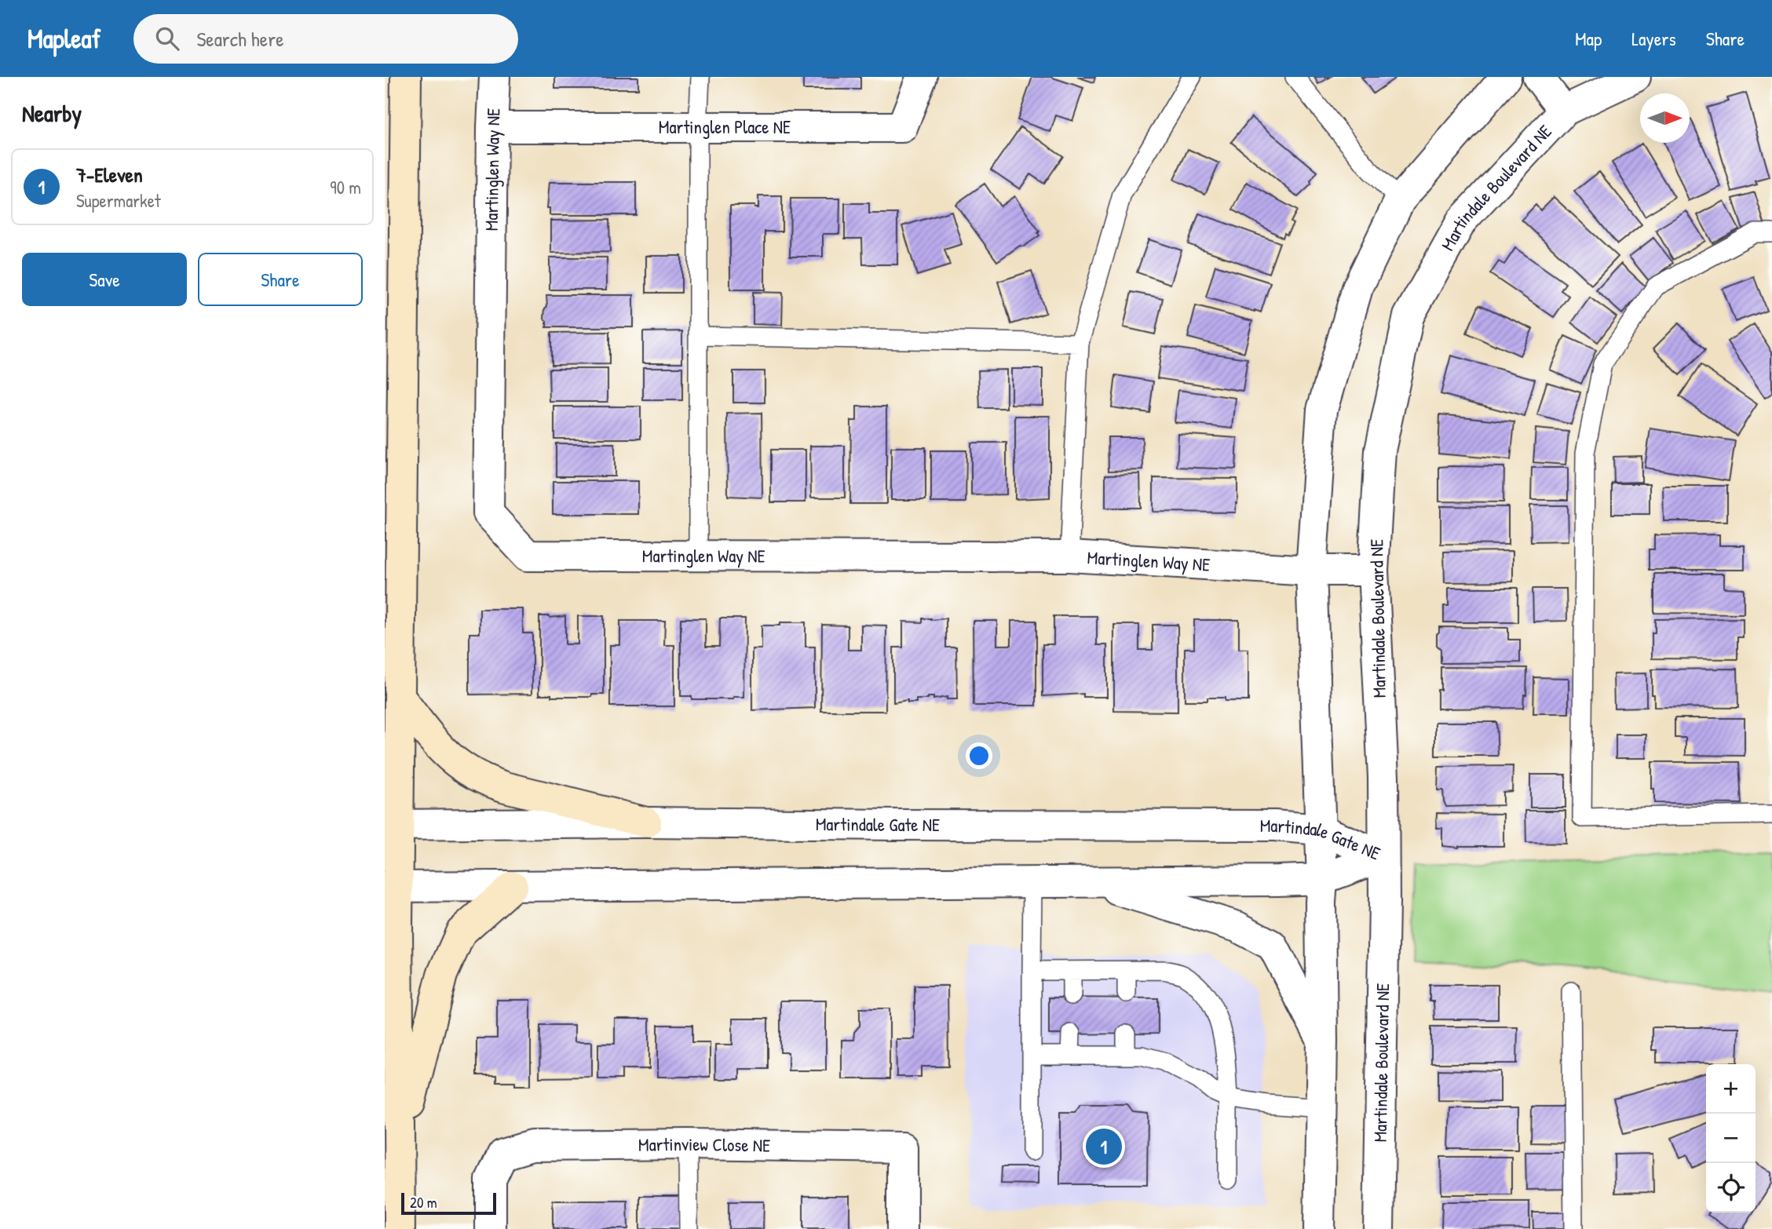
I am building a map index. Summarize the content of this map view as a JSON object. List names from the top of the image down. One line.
{"streets":{"street":["Martinglen Place NE","Martinglen Way NE","Martindale Boulevard NE","Martindale Gate NE","Martinview Close NE"]},"crossings":[["Martinglen Place NE","Martinglen Way NE"],["Martinglen Way NE","Martindale Boulevard NE"],["Martindale Boulevard NE","Martindale Gate NE"]],"scale_bar":"20 m","north":"right","page":{"header":"Mapleaf","search":"Search here","nav":["Map","Layers","Share"],"heading":"Nearby","list":[{"mark":"1","name":"7-Eleven","note":"Supermarket","value":"90 m"}],"buttons":["Save","Share"],"map_buttons":["+","−"],"pins":"1","scale":"20 m"}}
